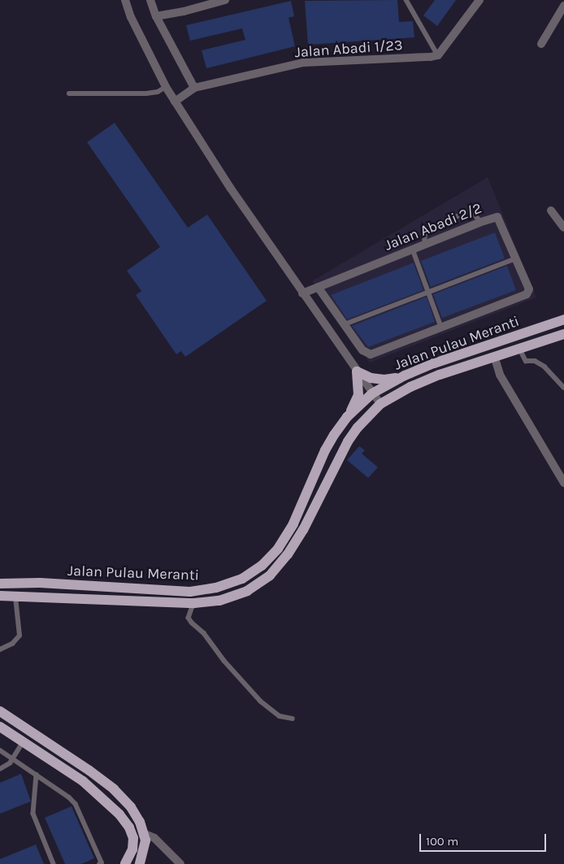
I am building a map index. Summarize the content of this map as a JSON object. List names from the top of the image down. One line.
{"streets":{"main road":["Jalan Pulau Meranti"],"street":["Jalan Abadi 1/23","Jalan Abadi 2/2"]},"scale_bar":"100 m"}
